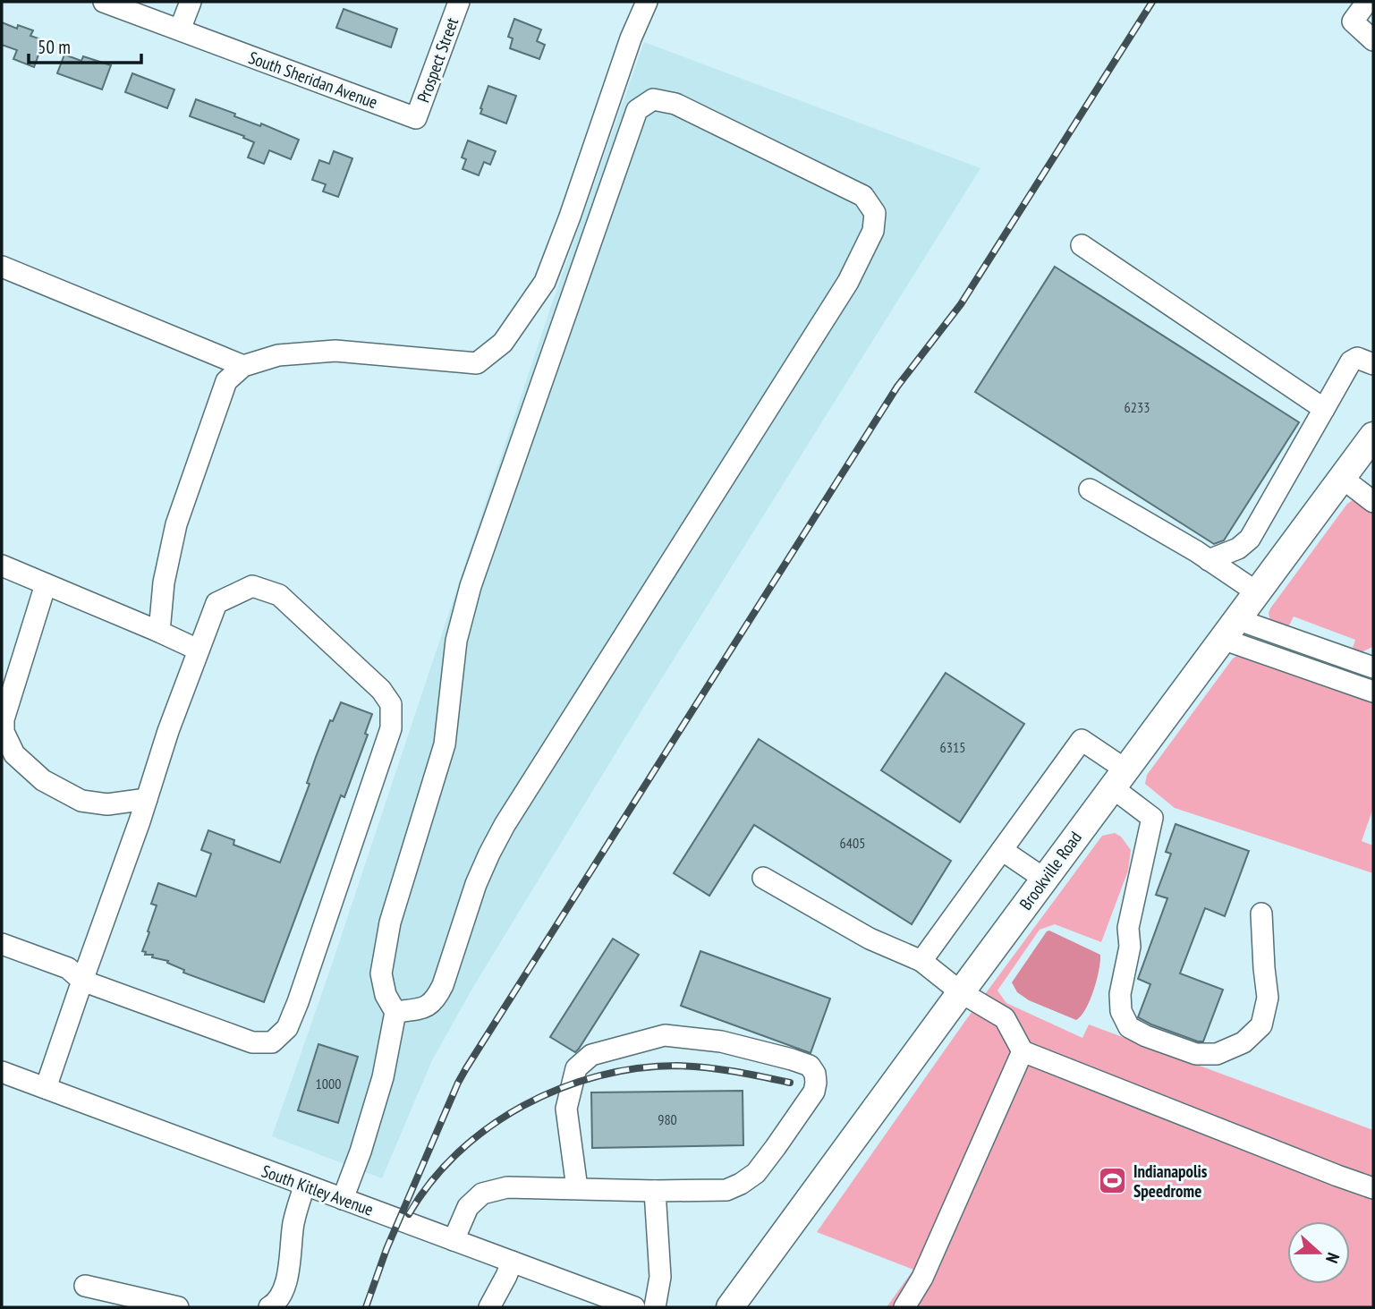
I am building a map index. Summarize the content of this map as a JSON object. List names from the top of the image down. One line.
{"streets":{"main road":["Brookville Road"],"street":["Prospect Street","South Sheridan Avenue","South Kitley Avenue"]},"crossings":[["Prospect Street","South Sheridan Avenue"]],"places":{"sports":["Indianapolis Speedrome"]},"house_numbers":["6233","6315","6405","1000","980"],"scale_bar":"50 m","north":"right"}
